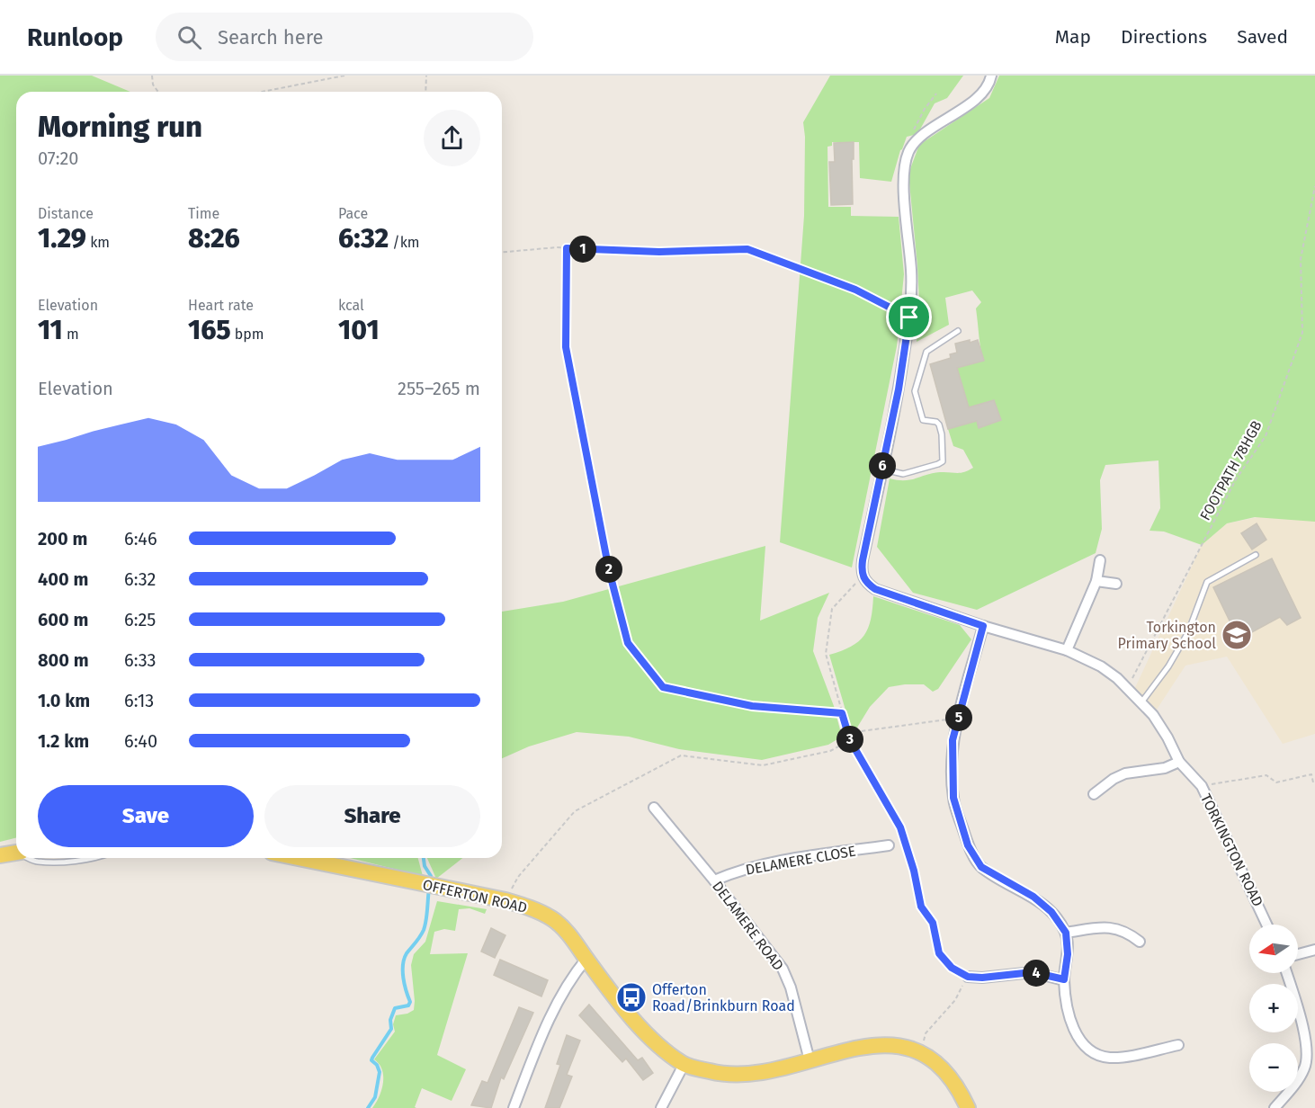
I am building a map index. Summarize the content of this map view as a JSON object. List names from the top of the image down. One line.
{"streets":{"main road":["OFFERTON ROAD"],"street":["TORKINGTON ROAD","DELAMERE CLOSE","DELAMERE ROAD"],"path":["FOOTPATH 78HGB"]},"crossings":[["FOOTPATH 78HGB","TORKINGTON ROAD"],["DELAMERE CLOSE","DELAMERE ROAD"],["OFFERTON ROAD","DELAMERE ROAD"]],"places":{"school or university":["Torkington Primary School"],"bus stop":["Offerton Road/Brinkburn Road"]},"north":"left","page":{"header":"Runloop","search":"Search here","nav":["Map","Directions","Saved"],"heading":["Morning run","07:20"],"stats":[["Distance","1.29 km"],["Time","8:26"],["Pace","6:32 /km"],["Elevation","11 m"],["Heart rate","165 bpm"],["kcal","101"]],"pins":["1","6","2","5","3","4"],"chart":["Elevation","255–265 m"],"list":[{"name":"200 m","note":"6:46"},{"name":"400 m","note":"6:32"},{"name":"600 m","note":"6:25"},{"name":"800 m","note":"6:33"},{"name":"1.0 km","note":"6:13"},{"name":"1.2 km","note":"6:40"}],"buttons":["Save","Share"],"map_buttons":["+","−"]}}
